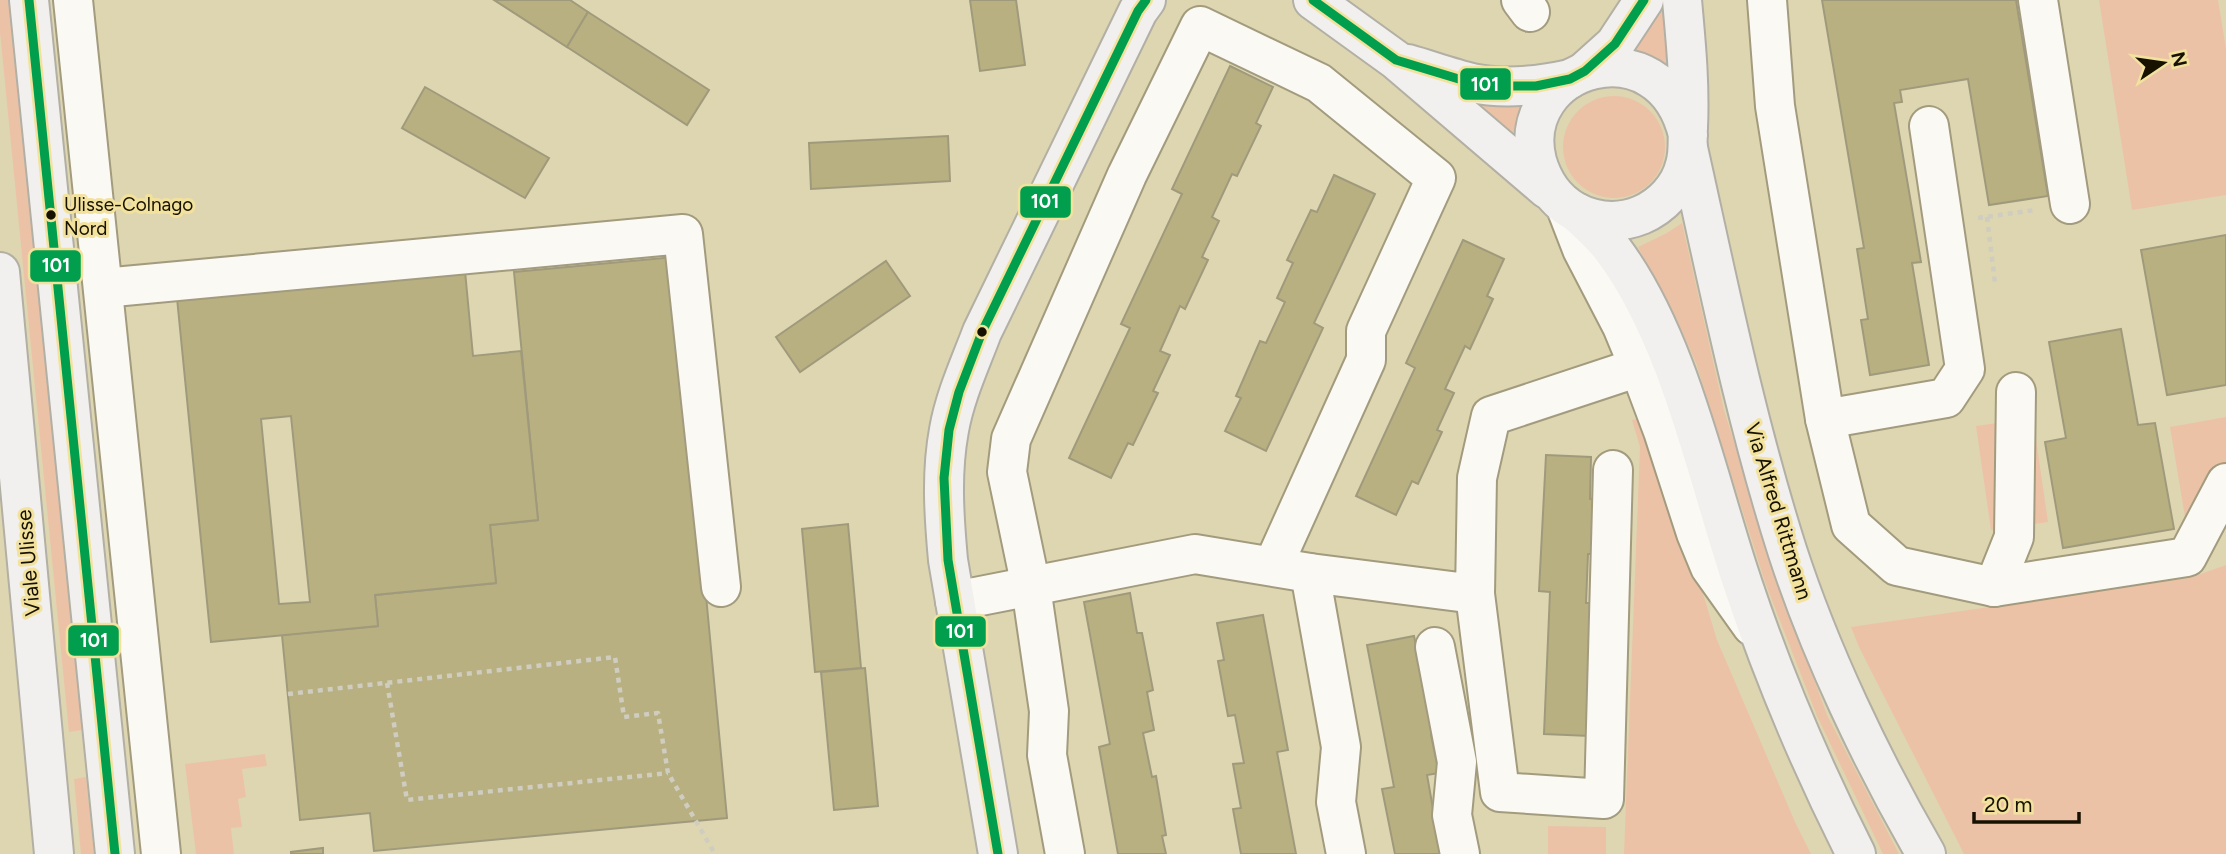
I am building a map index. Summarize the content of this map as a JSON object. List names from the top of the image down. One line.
{"streets":{"main road":["Via Alfred Rittmann","Viale Ulisse"]},"places":["Ulisse-Colnago Nord"],"lines":["transit line 101"],"scale_bar":"20 m","north":"right"}
